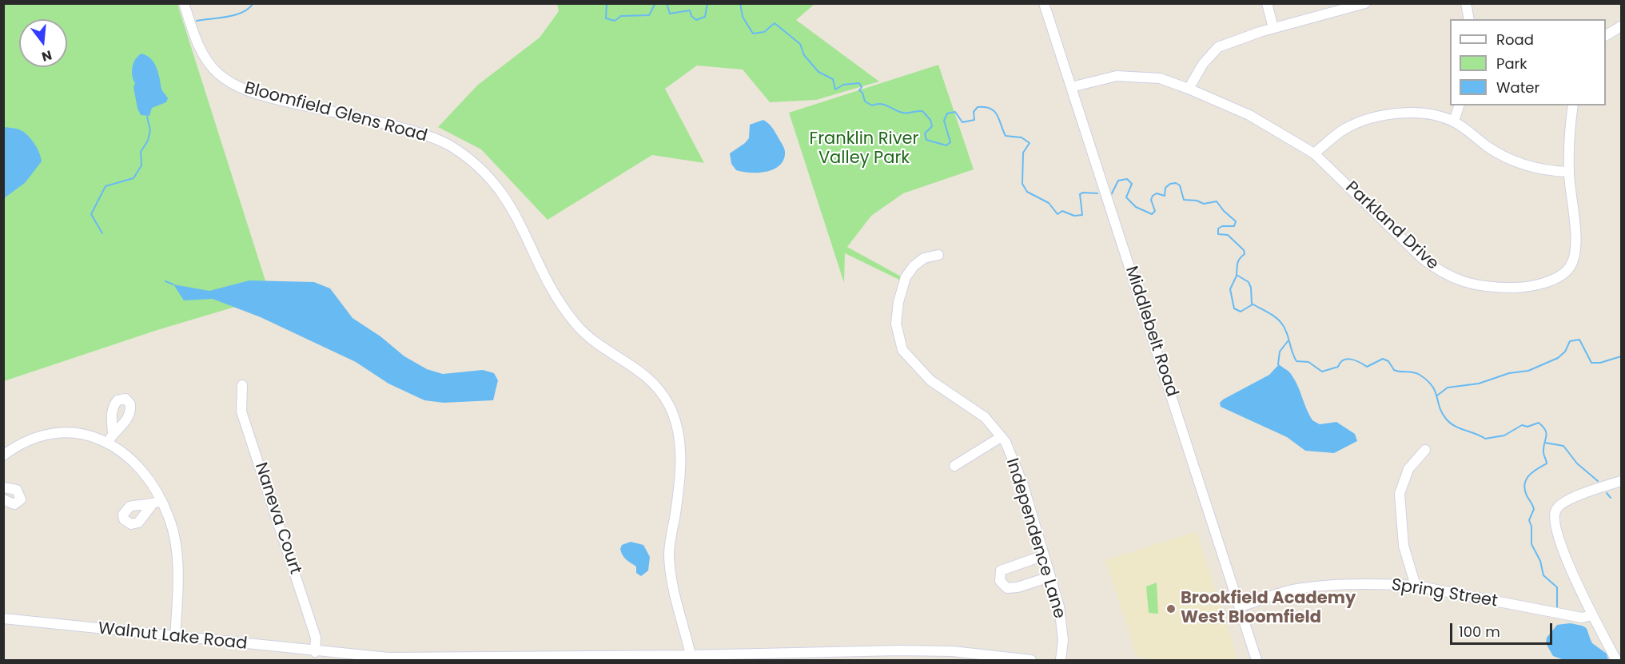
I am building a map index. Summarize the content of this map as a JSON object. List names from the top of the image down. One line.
{"streets":{"street":["Bloomfield Glens Road","Parkland Drive","Middlebelt Road","Naneva Court","Independence Lane","Spring Street","Walnut Lake Road"]},"crossings":[["Bloomfield Glens Road","Walnut Lake Road"],["Parkland Drive","Middlebelt Road"],["Middlebelt Road","Spring Street"],["Naneva Court","Walnut Lake Road"]],"parks":["Franklin River Valley Park"],"places":["Brookfield Academy West Bloomfield"],"legend":["Road","Park","Water"],"scale_bar":"100 m","north":"bottom"}
